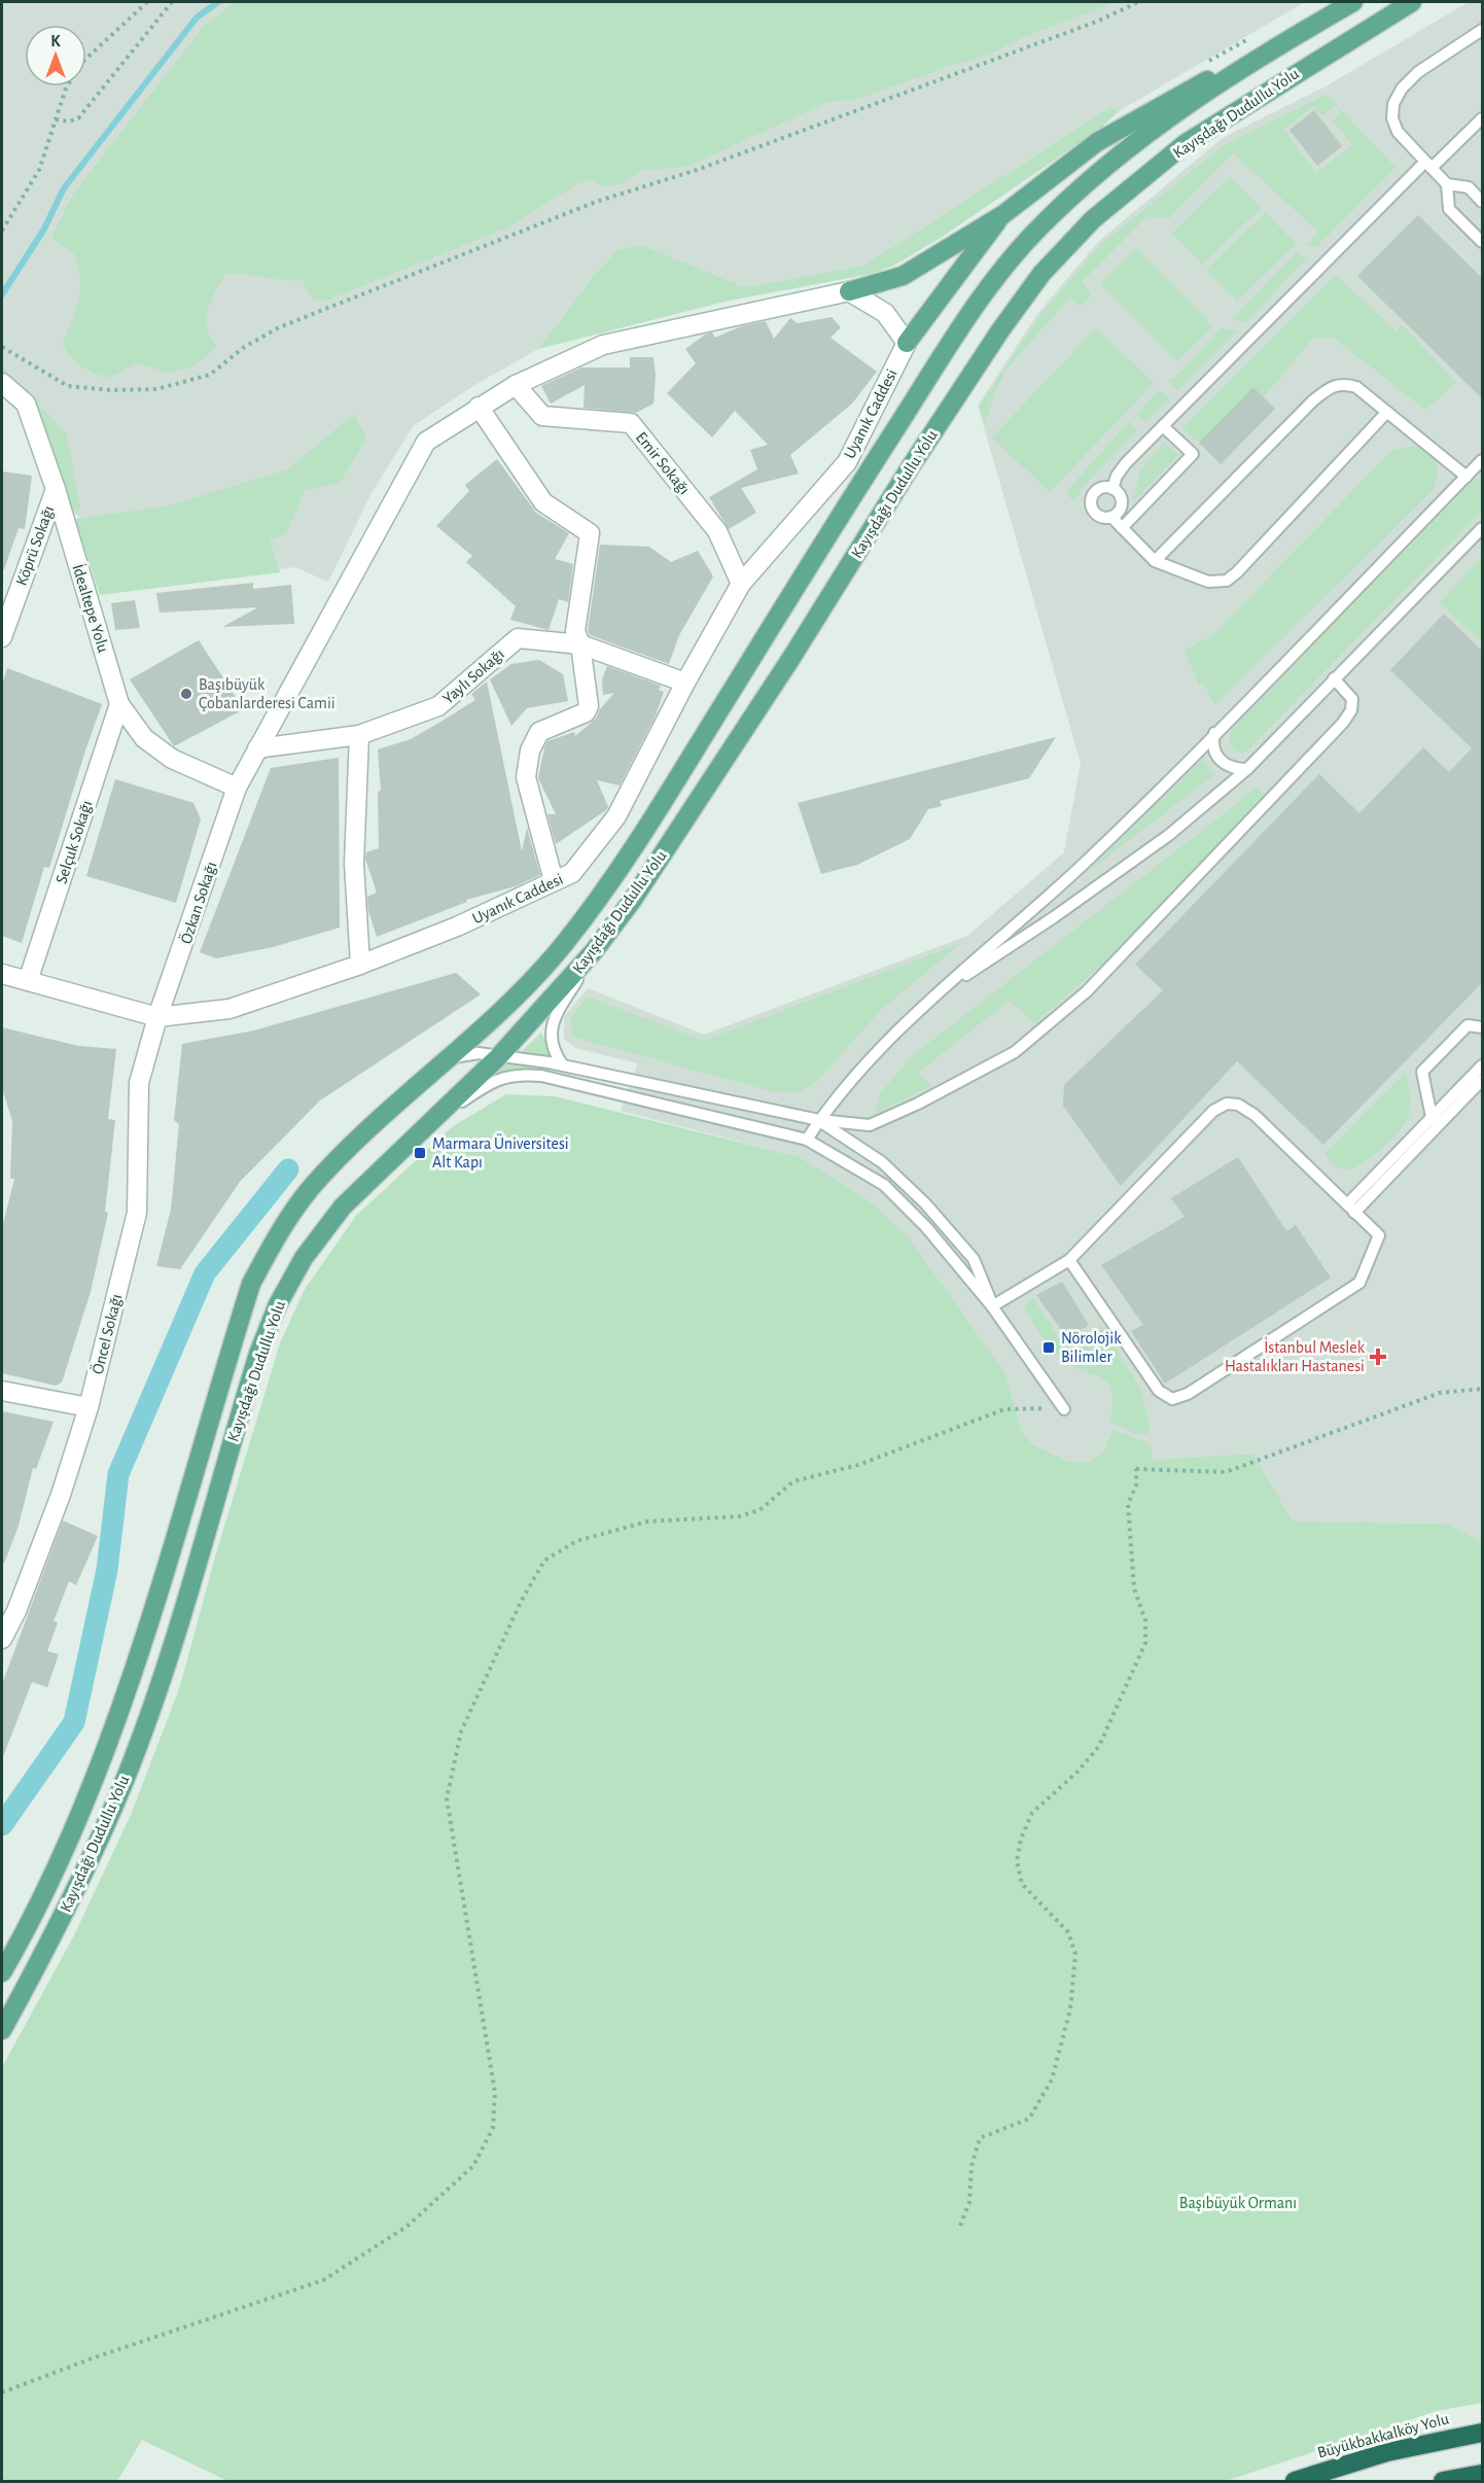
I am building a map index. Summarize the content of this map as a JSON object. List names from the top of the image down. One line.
{"streets":{"highway":["Büyükbakkalköy Yolu"],"main road":["Kayışdağı Dudullu Yolu"],"street":["Uyanık Caddesi","Emir Sokağı","Köprü Sokağı","İdealtepe Yolu","Yaylı Sokağı","Selçuk Sokağı","Özkan Sokağı","Öncel Sokağı"]},"crossings":[["Uyanık Caddesi","Emir Sokağı"],["Uyanık Caddesi","Yaylı Sokağı"],["Uyanık Caddesi","Selçuk Sokağı"],["Uyanık Caddesi","Özkan Sokağı"],["Uyanık Caddesi","Öncel Sokağı"],["Emir Sokağı","Özkan Sokağı"],["Köprü Sokağı","İdealtepe Yolu"],["İdealtepe Yolu","Selçuk Sokağı"],["İdealtepe Yolu","Özkan Sokağı"],["Yaylı Sokağı","Özkan Sokağı"],["Özkan Sokağı","Öncel Sokağı"]],"parks":["Başıbüyük Ormanı"],"places":{"other":["Başıbüyük Çobanlarderesi Camii"],"transit":["Marmara Üniversitesi Alt Kapı","Nörolojik Bilimler"],"health":["İstanbul Meslek Hastalıkları Hastanesi"]},"north":"top"}
